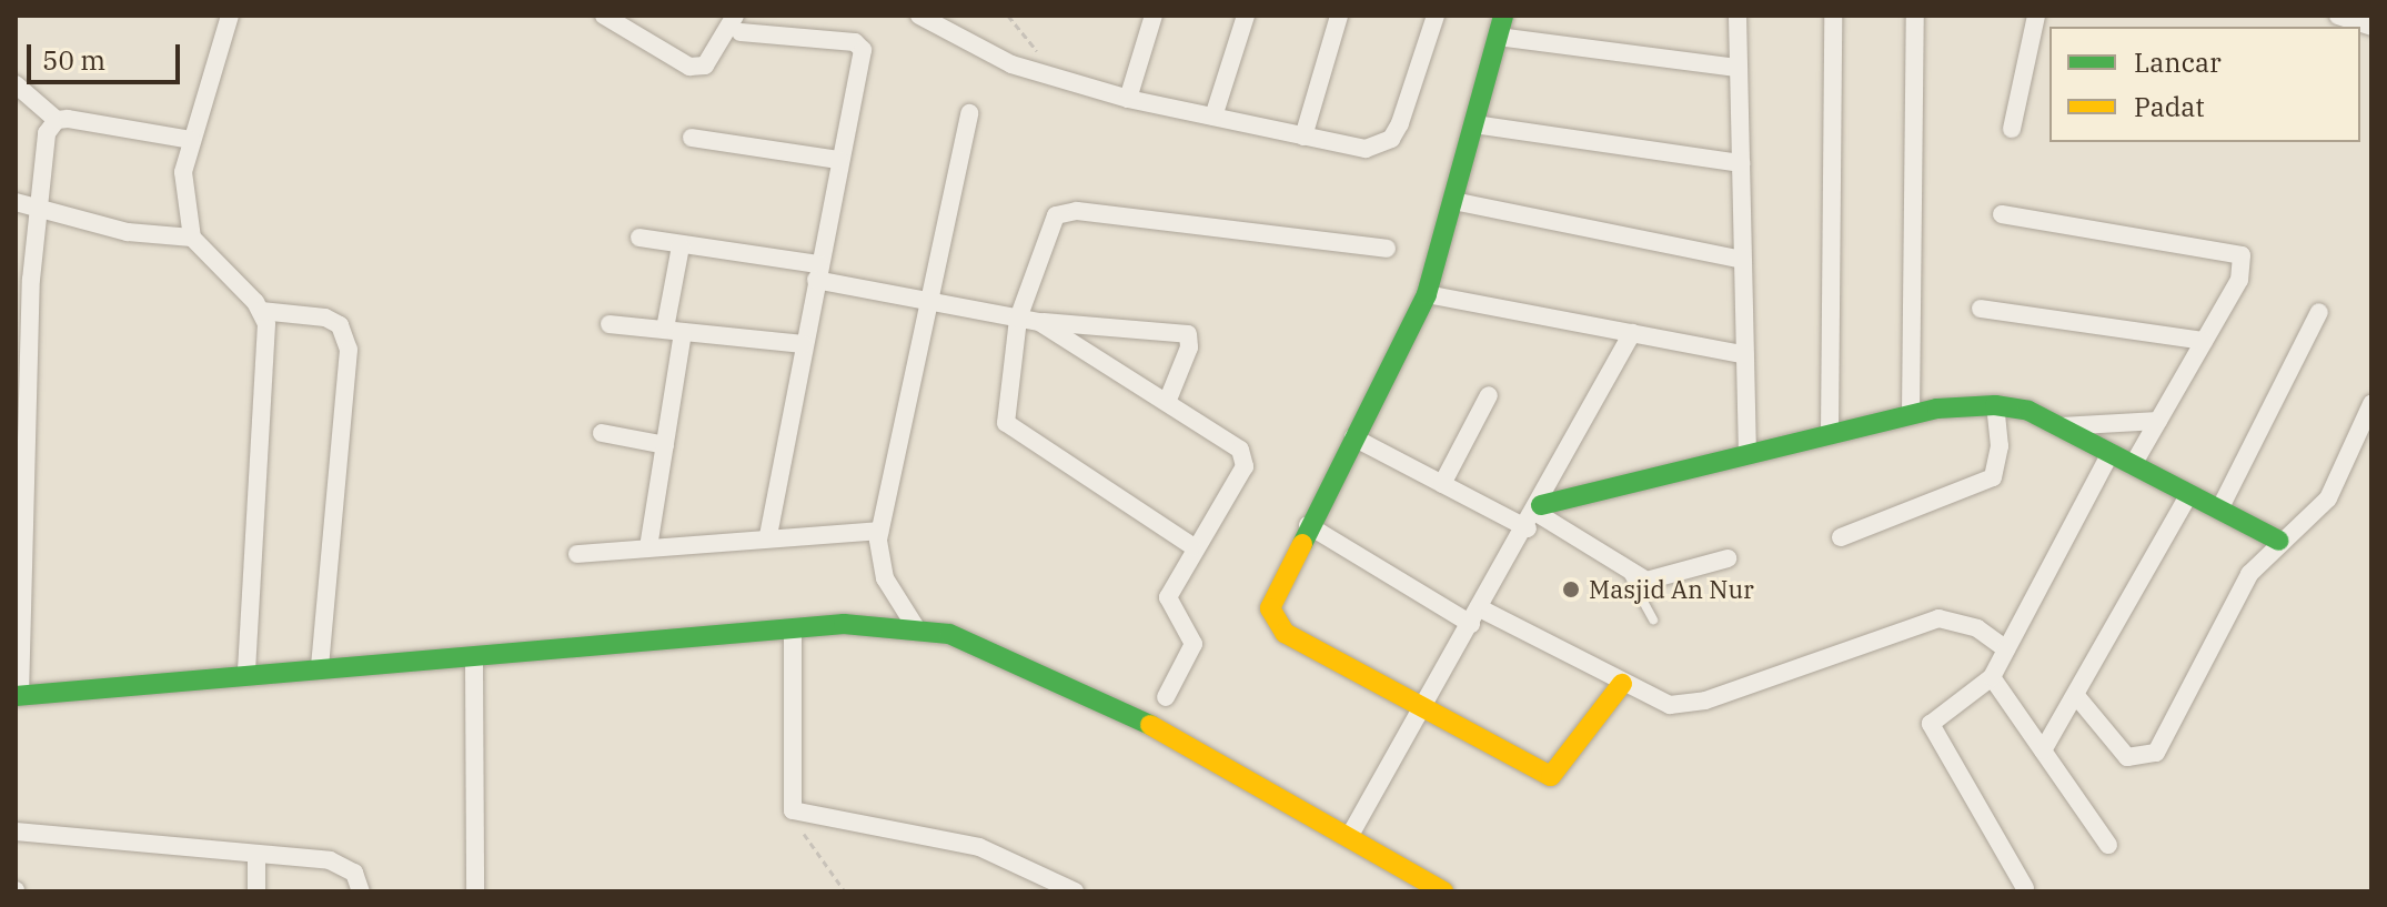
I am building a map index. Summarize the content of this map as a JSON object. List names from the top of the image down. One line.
{"places":["Masjid An Nur"],"legend":["Lancar","Padat"],"scale_bar":"50 m"}
